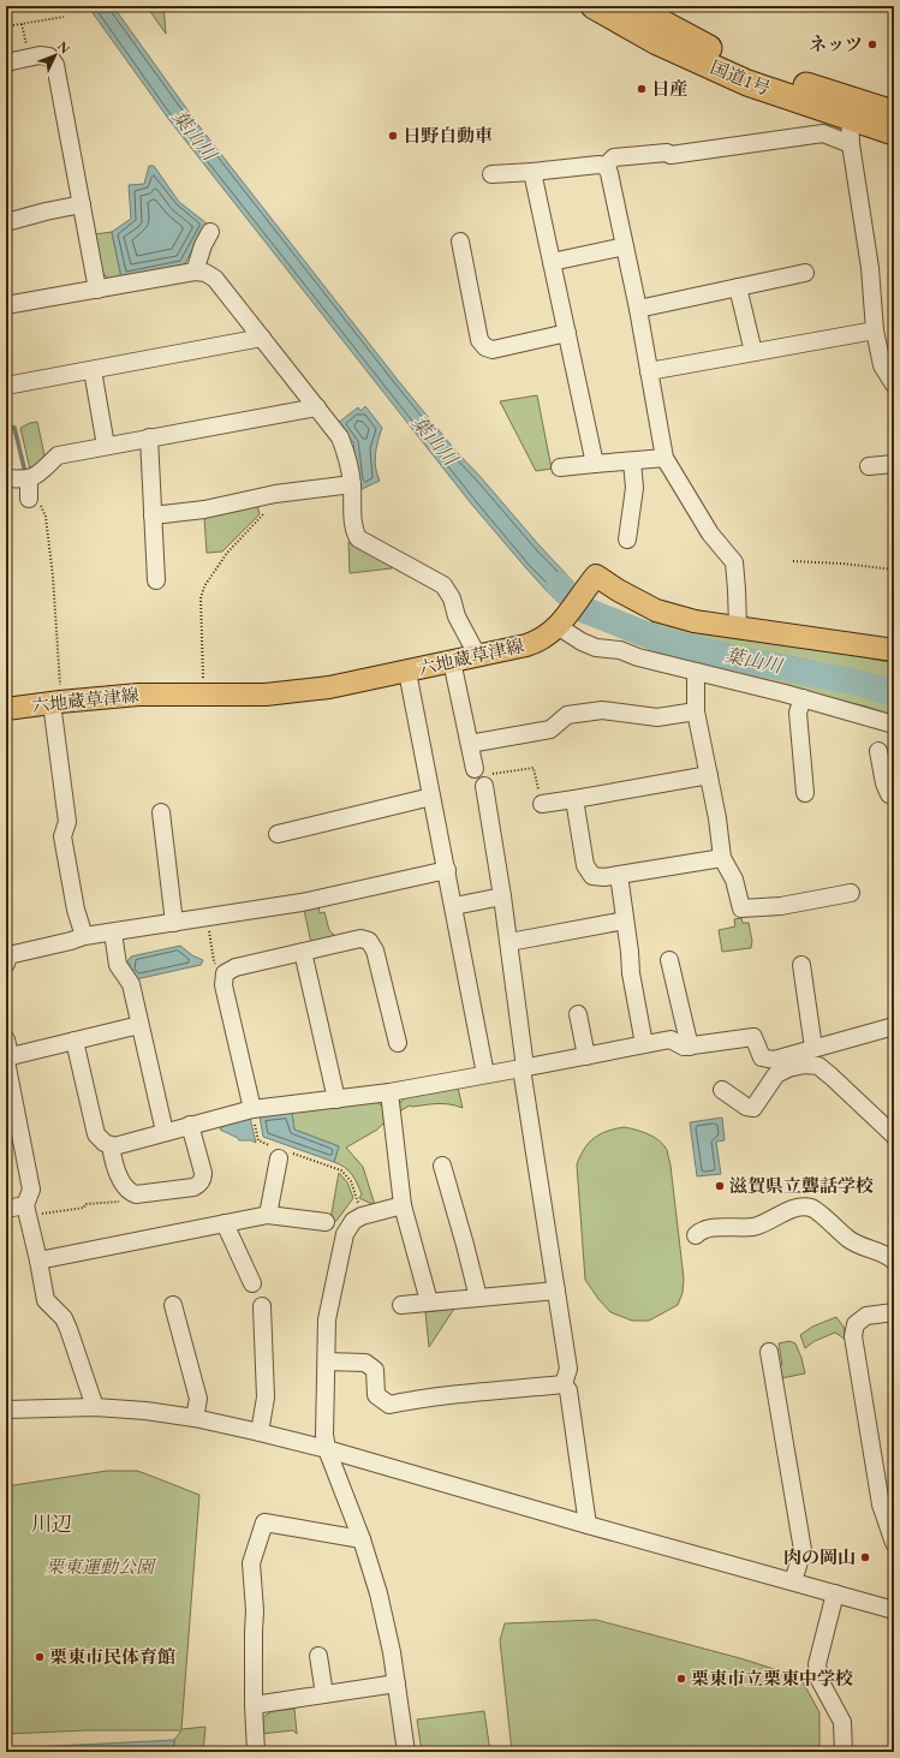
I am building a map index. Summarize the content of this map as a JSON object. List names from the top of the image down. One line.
{"streets":{"highway":["国道1号"],"main road":["六地蔵草津線"]},"districts":["川辺"],"water":["葉山川"],"parks":["栗東運動公園"],"places":["ネッツ","日産","日野自動車","滋賀県立聾話学校","肉の岡山","栗東市民体育館","栗東市立栗東中学校"],"north":"top right"}
